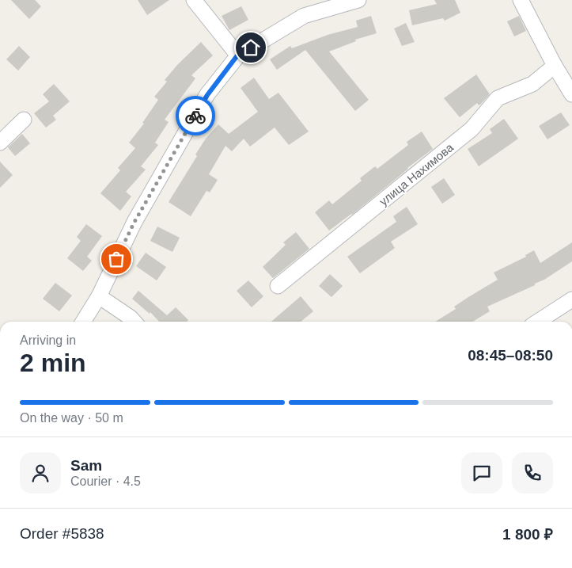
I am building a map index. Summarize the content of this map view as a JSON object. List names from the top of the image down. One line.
{"streets":{"street":["улица Нахимова"]},"page":{"heading":["2 min","Arriving in","08:45–08:50"],"panel":["Sam","Courier · 4.5","Order #5838","1 800 ₽"],"bar":"On the way · 50 m"}}
